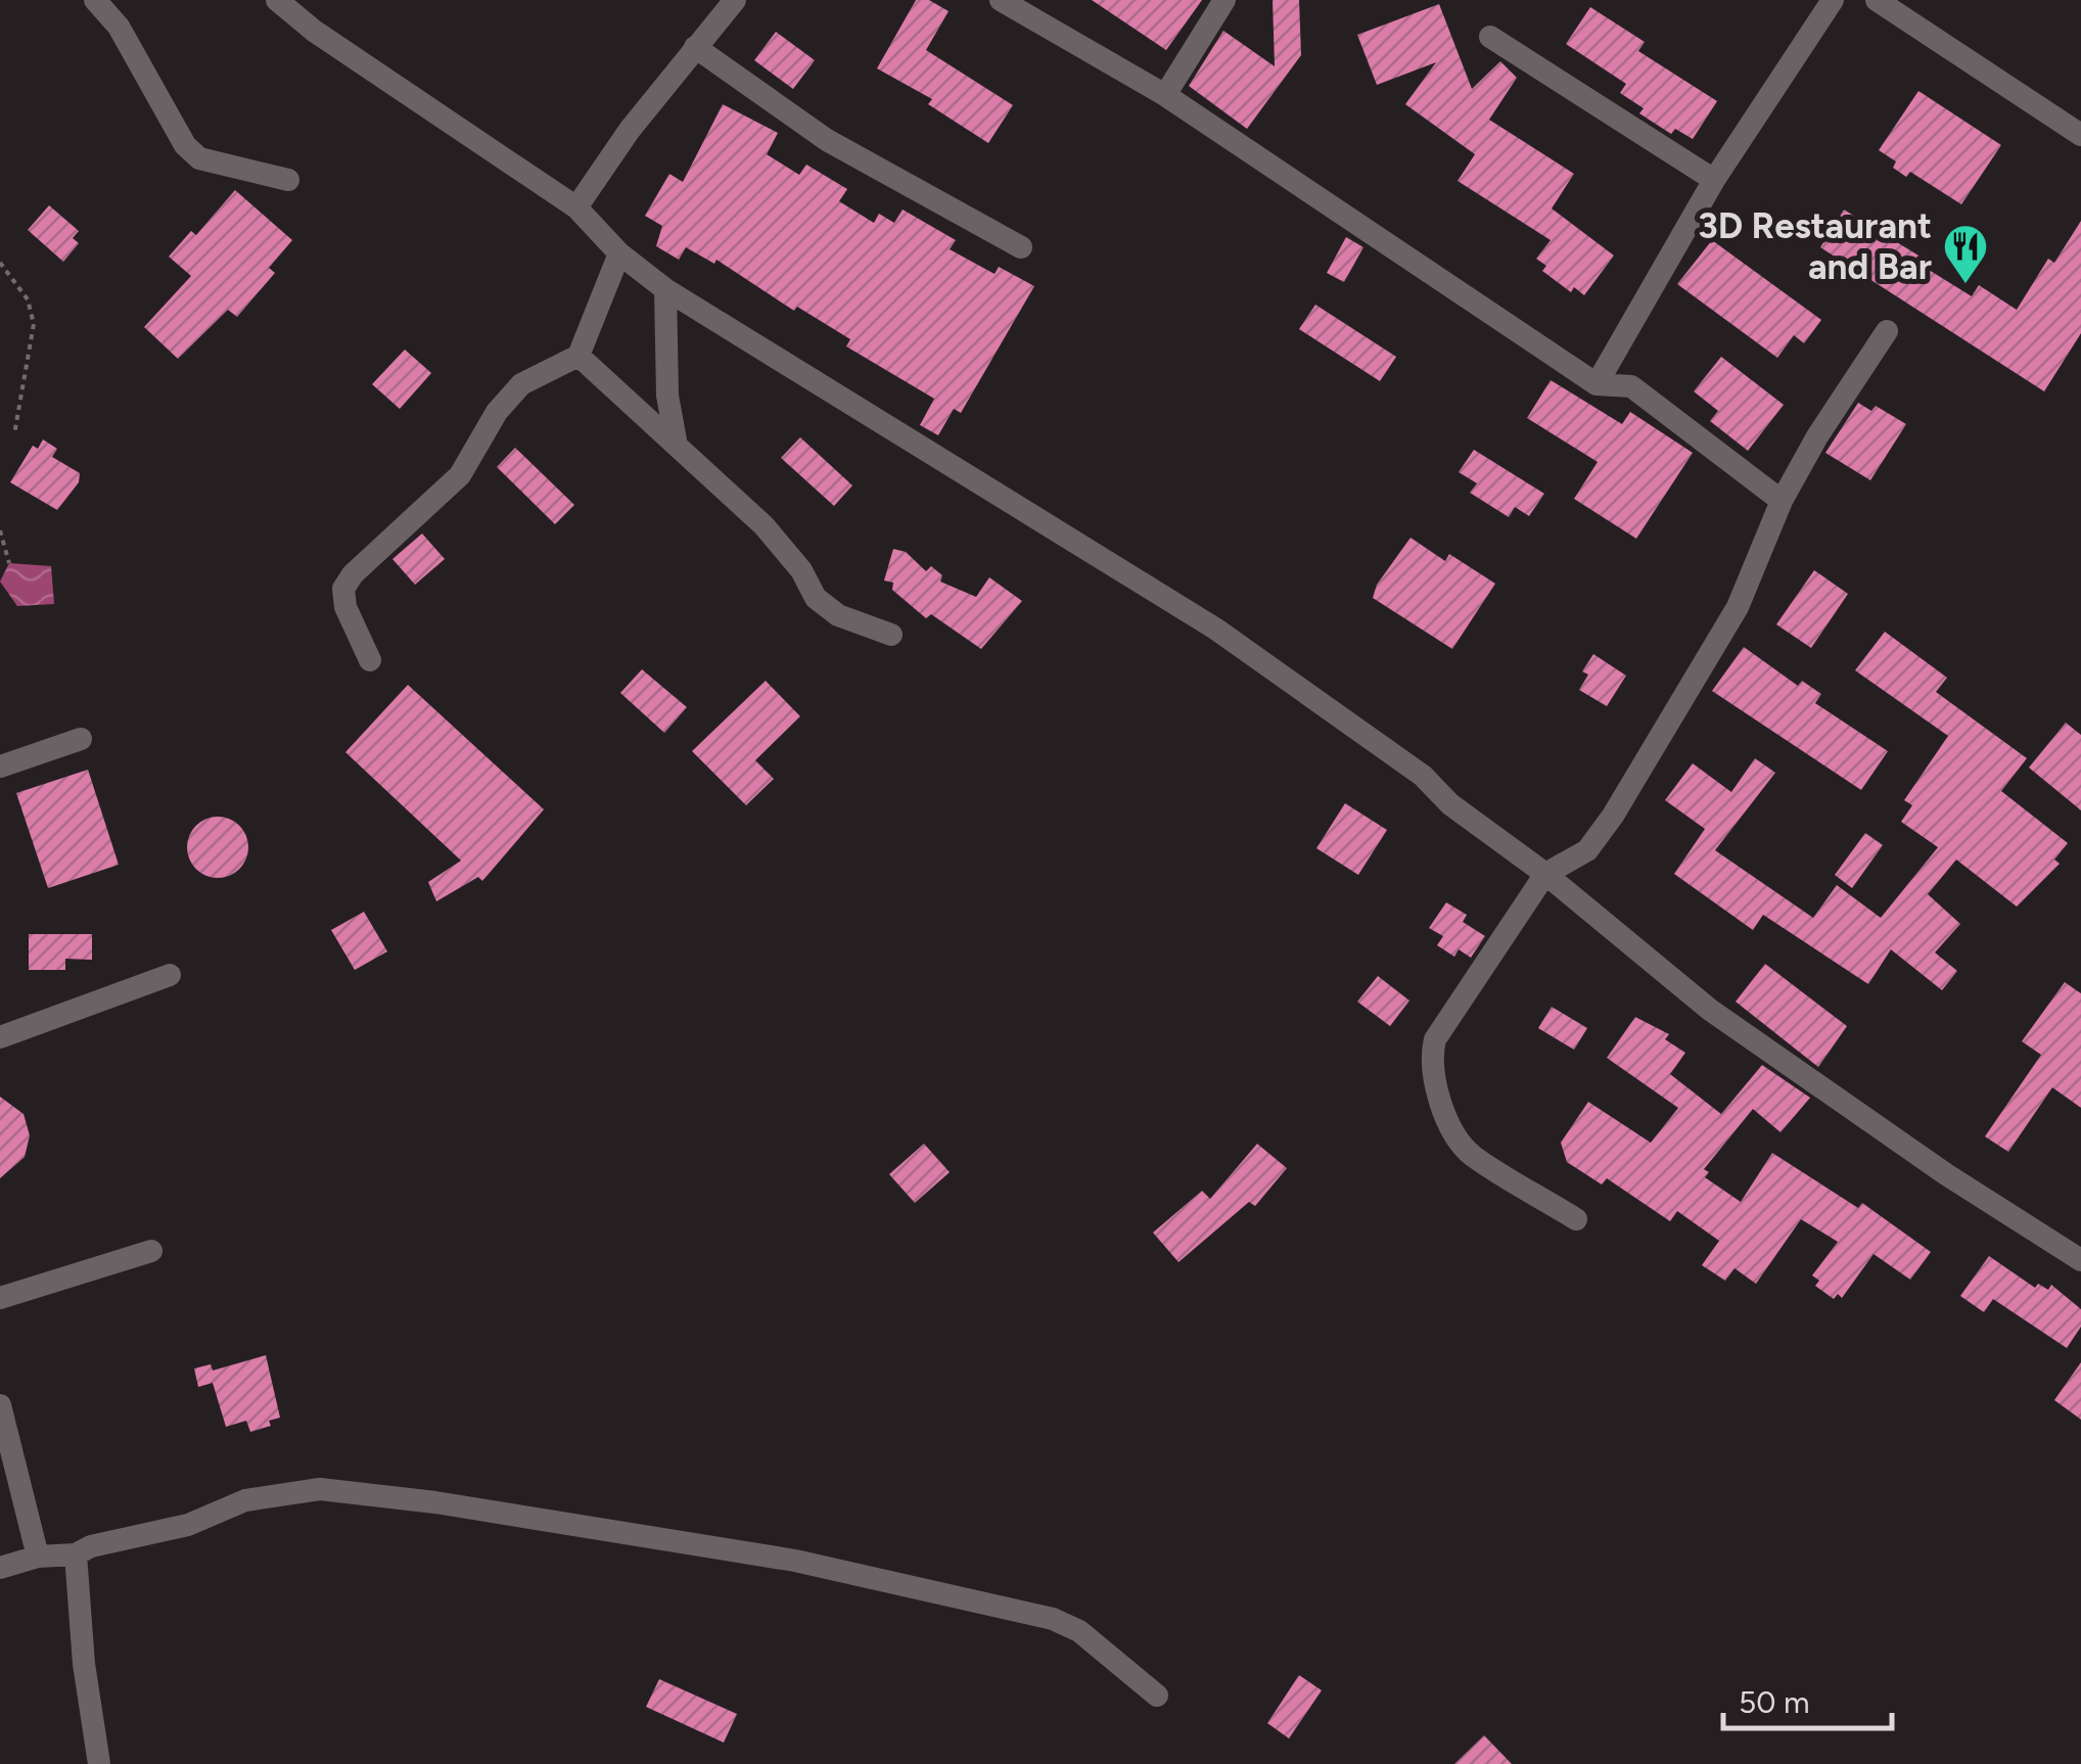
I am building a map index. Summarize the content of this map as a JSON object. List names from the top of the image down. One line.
{"places":{"restaurant":["3D Restaurant and Bar"]},"scale_bar":"50 m"}
